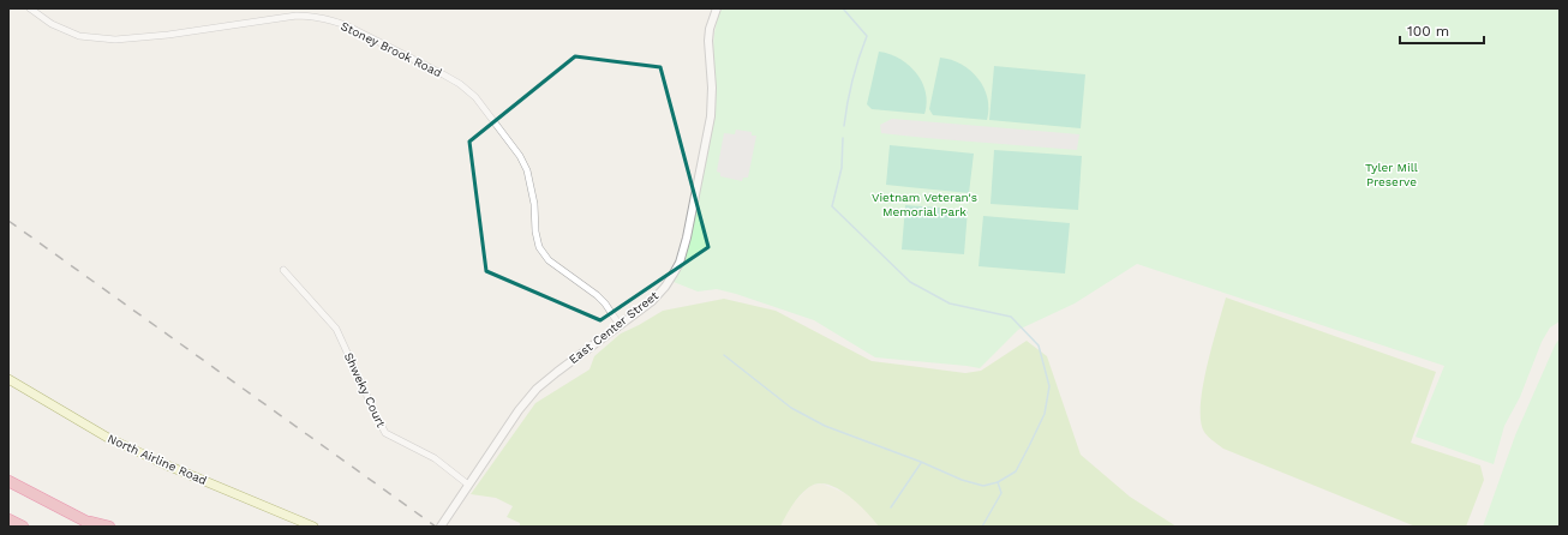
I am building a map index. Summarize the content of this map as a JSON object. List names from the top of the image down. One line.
{"streets":{"main road":["North Airline Road"],"street":["Stoney Brook Road","East Center Street","Shweky Court"]},"crossings":[["Stoney Brook Road","East Center Street"],["East Center Street","Shweky Court"]],"parks":["Tyler Mill Preserve","Vietnam Veteran's Memorial Park"],"scale_bar":"100 m"}
